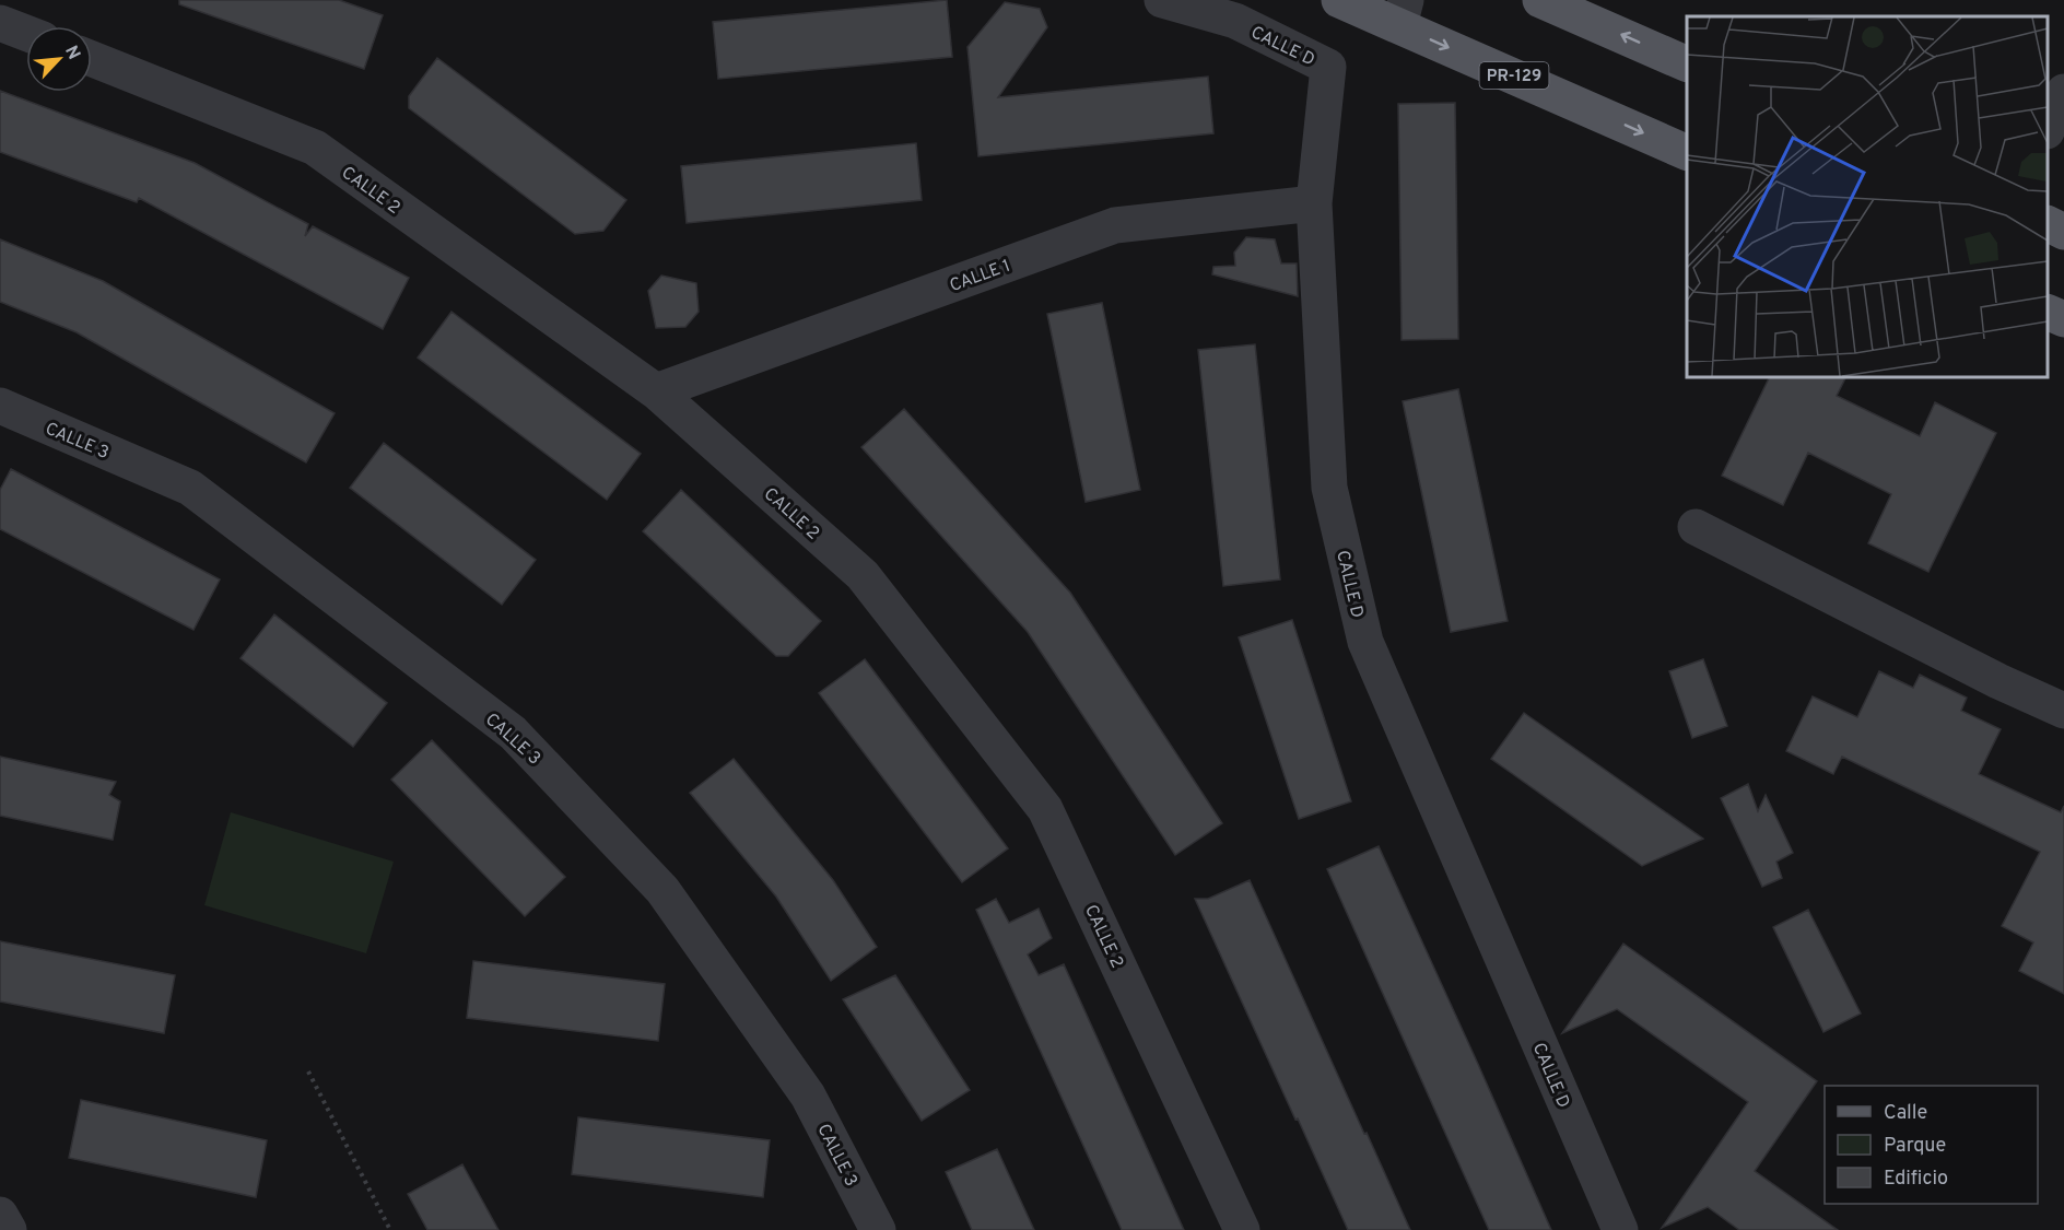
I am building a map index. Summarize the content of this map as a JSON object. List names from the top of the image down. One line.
{"streets":{"main road":["PR-129"],"street":["CALLE D","CALLE 2","CALLE 1","CALLE 3"]},"crossings":[["CALLE D","CALLE 1"],["CALLE 2","CALLE 1"]],"legend":["Calle","Parque","Edificio"],"north":"top right"}
